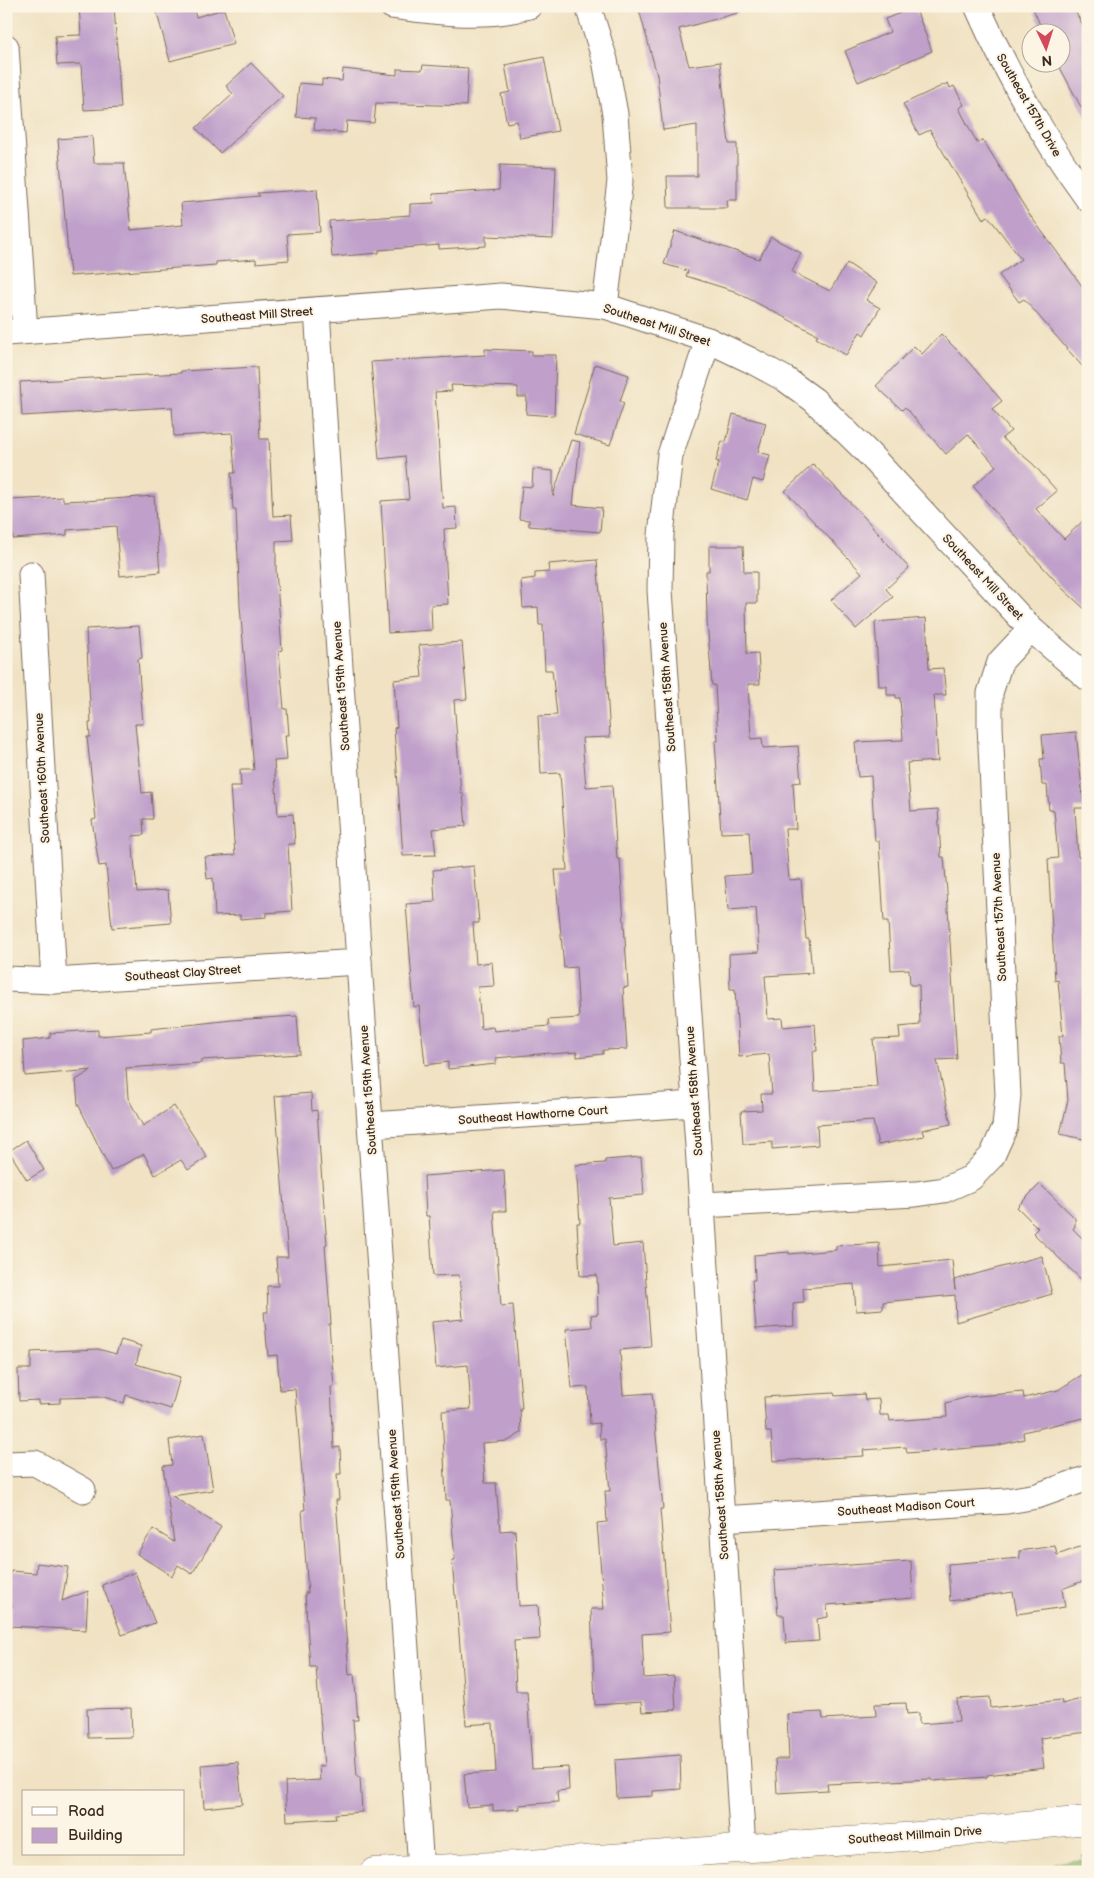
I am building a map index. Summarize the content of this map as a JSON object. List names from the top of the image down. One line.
{"streets":{"street":["Southeast 157th Drive","Southeast Mill Street","Southeast 159th Avenue","Southeast 158th Avenue","Southeast 160th Avenue","Southeast 157th Avenue","Southeast Clay Street","Southeast Hawthorne Court","Southeast Madison Court","Southeast Millmain Drive"]},"crossings":[["Southeast Mill Street","Southeast 159th Avenue"],["Southeast Mill Street","Southeast 158th Avenue"],["Southeast Mill Street","Southeast 157th Avenue"],["Southeast 159th Avenue","Southeast Clay Street"],["Southeast 159th Avenue","Southeast Hawthorne Court"],["Southeast 159th Avenue","Southeast Millmain Drive"],["Southeast 158th Avenue","Southeast 157th Avenue"],["Southeast 158th Avenue","Southeast Hawthorne Court"],["Southeast 158th Avenue","Southeast Madison Court"],["Southeast 158th Avenue","Southeast Millmain Drive"],["Southeast 160th Avenue","Southeast Clay Street"]],"legend":["Road","Building"],"north":"bottom"}
